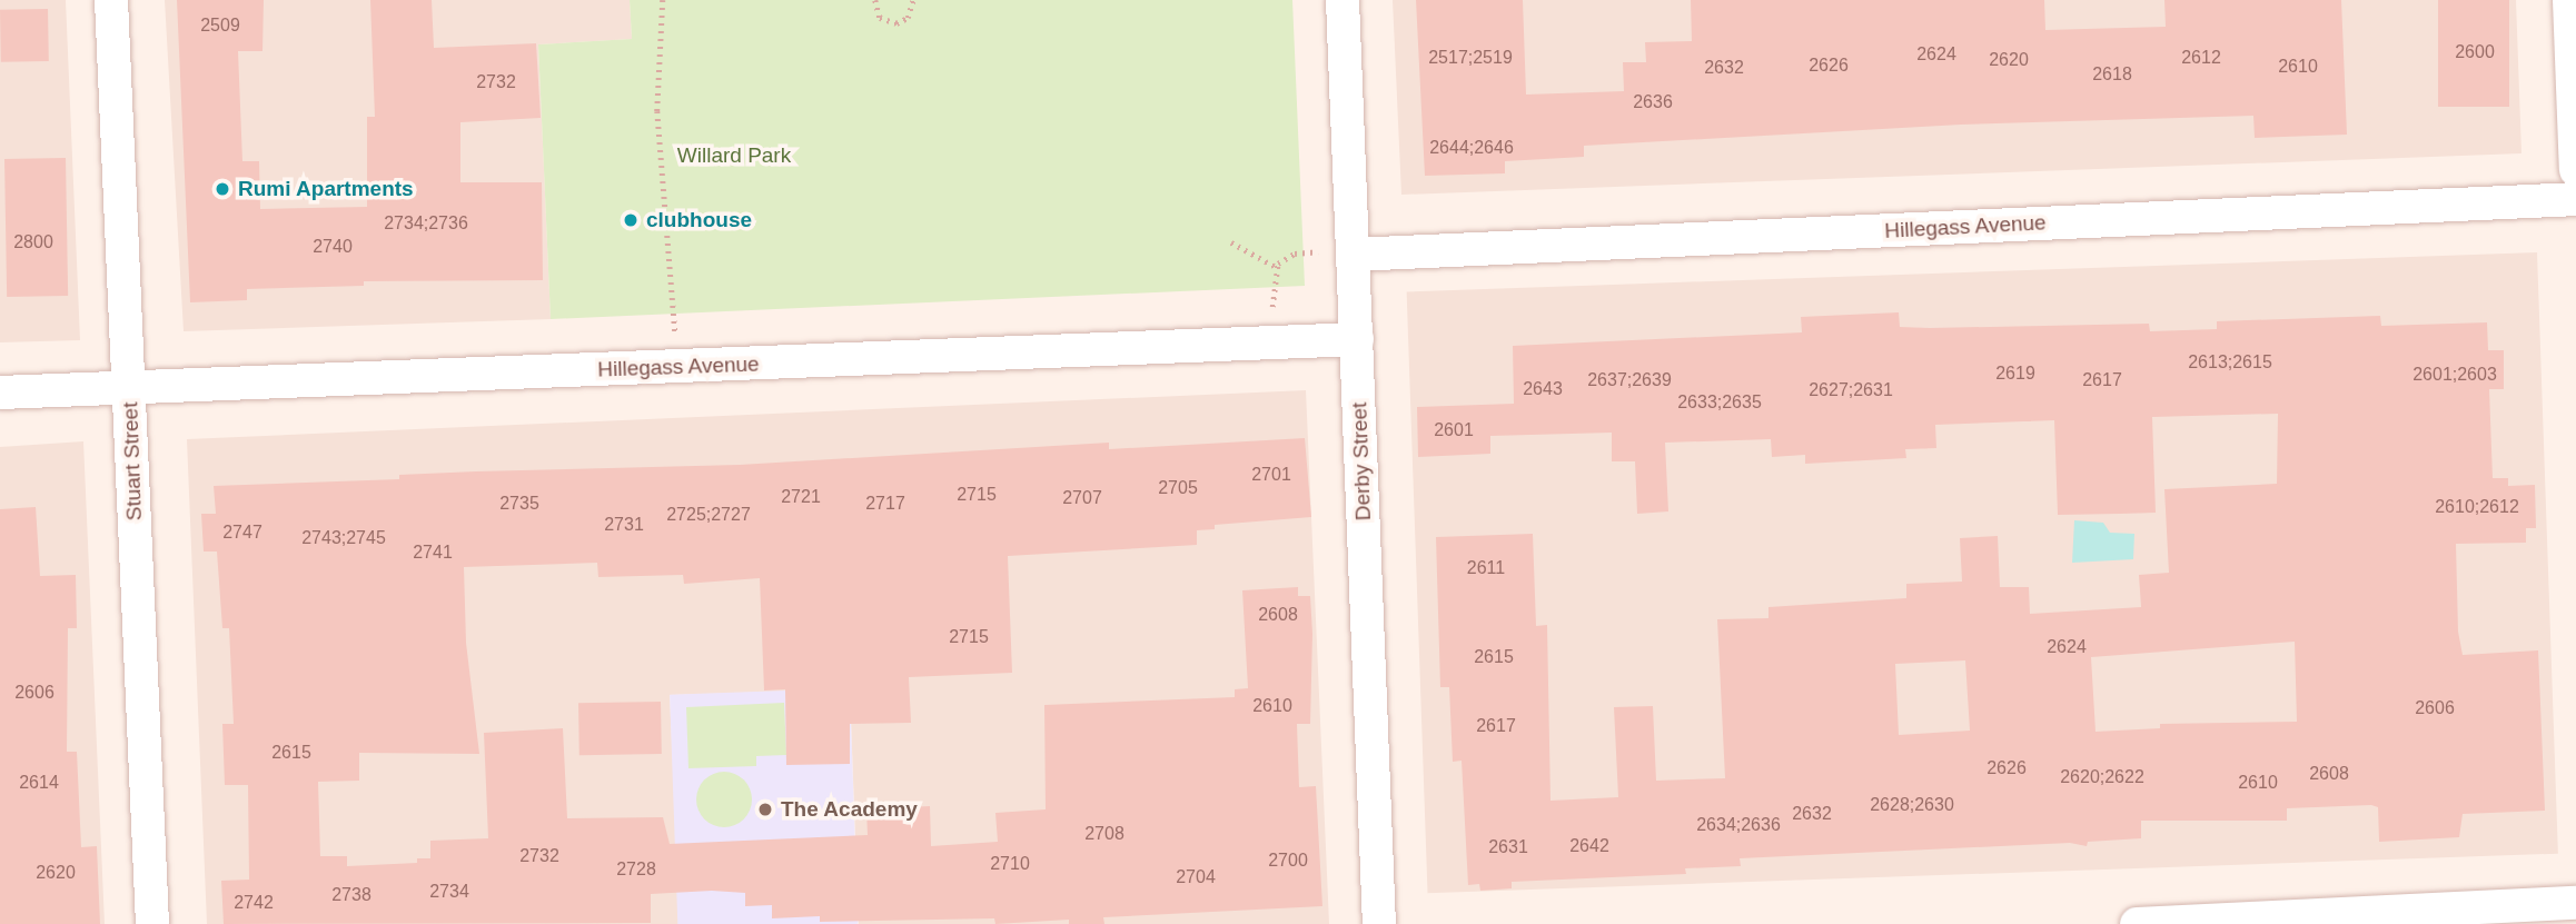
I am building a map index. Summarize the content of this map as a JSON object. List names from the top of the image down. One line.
{"streets":{"street":["Hillegass Avenue","Stuart Street","Derby Street"]},"crossings":[["Hillegass Avenue","Stuart Street"],["Hillegass Avenue","Derby Street"]],"parks":["Willard Park"],"places":["Rumi Apartments","clubhouse","The Academy"],"house_numbers":["2509","2600","2624","2517;2519","2612","2620","2626","2610","2632","2618","2732","2636","2644;2646","2734;2736","2800","2740","2613;2615","2619","2601;2603","2637;2639","2617","2643","2627;2631","2633;2635","2601","2701","2705","2715","2721","2707","2735","2717","2610;2612","2725;2727","2731","2747","2743;2745","2741","2611","2608","2715","2624","2615","2606","2610","2606","2617","2615","2626","2608","2620;2622","2614","2610","2628;2630","2632","2634;2636","2708","2642","2631","2732","2700","2710","2728","2620","2704","2734","2738","2742"]}
